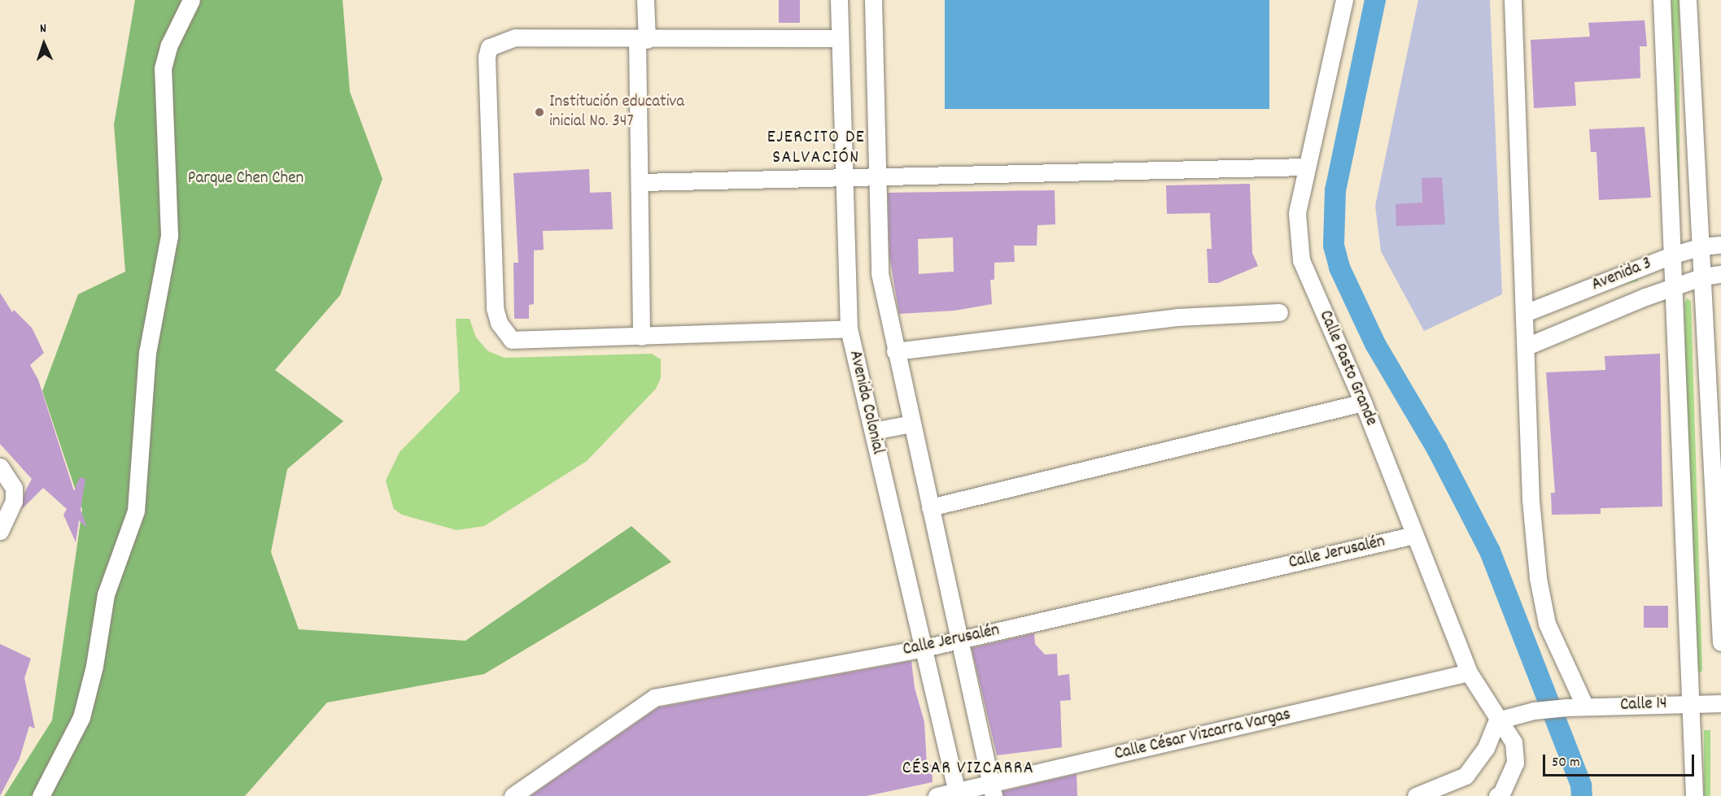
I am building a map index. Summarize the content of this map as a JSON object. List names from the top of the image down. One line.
{"streets":{"street":["Avenida 3","Calle Pasto Grande","Avenida Colonial","Calle Jerusalén","Calle 14","Calle César Vizcarra Vargas"]},"crossings":[["Calle Pasto Grande","Calle Jerusalén"],["Calle Pasto Grande","Calle 14"],["Calle Pasto Grande","Calle César Vizcarra Vargas"],["Avenida Colonial","Calle Jerusalén"],["Avenida Colonial","Calle César Vizcarra Vargas"]],"districts":["EJERCITO DE SALVACIÓN","CÉSAR VIZCARRA"],"parks":["Parque Chen Chen"],"places":["Institución educativa inicial No. 347"],"scale_bar":"50 m","north":"top"}
